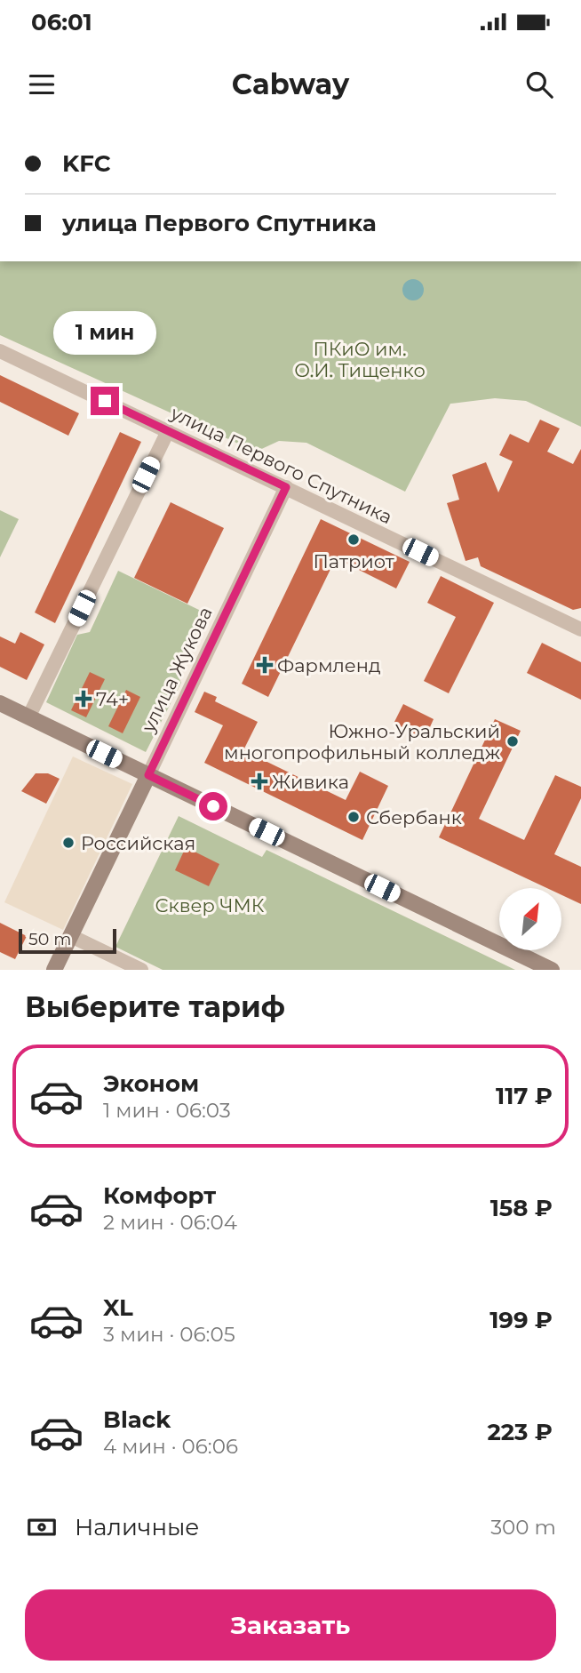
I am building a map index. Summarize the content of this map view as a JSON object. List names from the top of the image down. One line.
{"streets":{"main road":["улица Жукова"],"street":["улица Первого Спутника"]},"crossings":[["улица Первого Спутника","улица Жукова"]],"parks":["ПКиО им. О.И. Тищенко","Сквер ЧМК"],"places":{"other":["Патриот","Южно-Уральский многопрофильный колледж","Сбербанк","Российская"],"health":["Фармленд","74+","Живика"]},"scale_bar":"50 m","north":"top right","page":{"status":"06:01","header":"Cabway","banner":["KFC","улица Первого Спутника"],"bubble":"1 мин","scale":"50 m","heading":"Выберите тариф","list":[{"name":"Эконом","note":"1 мин · 06:03","value":"117 ₽"},{"name":"Комфорт","note":"2 мин · 06:04","value":"158 ₽"},{"name":"XL","note":"3 мин · 06:05","value":"199 ₽"},{"name":"Black","note":"4 мин · 06:06","value":"223 ₽"}],"pay":["Наличные","300 m"],"buttons":"Заказать"}}
